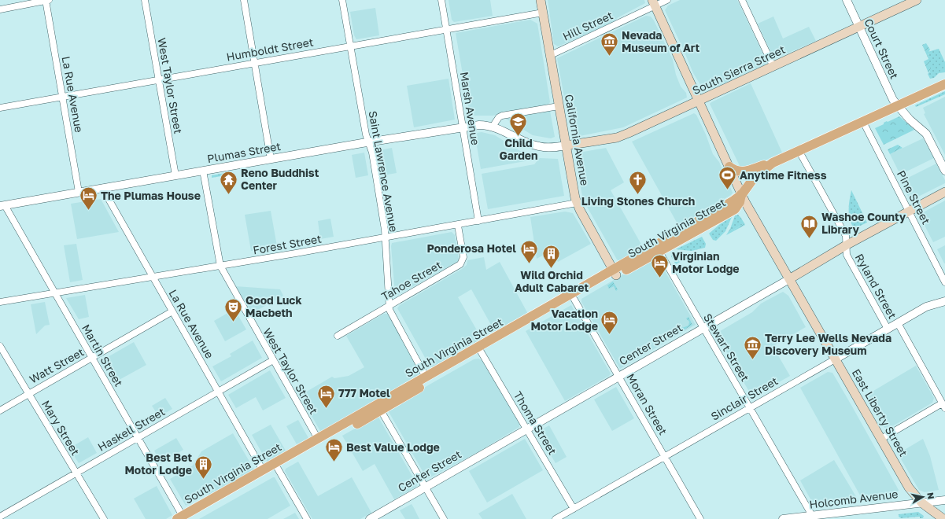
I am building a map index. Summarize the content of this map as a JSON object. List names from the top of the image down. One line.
{"streets":{"main road":["South Sierra Street","California Avenue","South Virginia Street","Center Street","East Liberty Street"],"street":["Hill Street","Court Street","Humboldt Street","West Taylor Street","La Rue Avenue","Marsh Avenue","Plumas Street","Saint Lawrence Avenue","Pine Street","Forest Street","Tahoe Street","Ryland Street","Stewart Street","Martin Street","Watt Street","Sinclair Street","Moran Street","Thoma Street","Mary Street","Haskell Street","Holcomb Avenue"]},"crossings":[["Hill Street","California Avenue"],["Hill Street","East Liberty Street"],["Court Street","South Sierra Street"],["Court Street","South Virginia Street"],["Humboldt Street","West Taylor Street"],["Humboldt Street","La Rue Avenue"],["Humboldt Street","Marsh Avenue"],["Humboldt Street","California Avenue"],["Humboldt Street","Saint Lawrence Avenue"],["South Sierra Street","California Avenue"],["South Sierra Street","Plumas Street"],["South Sierra Street","East Liberty Street"],["West Taylor Street","Plumas Street"],["West Taylor Street","South Virginia Street"],["West Taylor Street","Forest Street"],["West Taylor Street","Haskell Street"],["La Rue Avenue","Plumas Street"],["La Rue Avenue","South Virginia Street"],["La Rue Avenue","Forest Street"],["La Rue Avenue","Watt Street"],["La Rue Avenue","Haskell Street"],["Marsh Avenue","Plumas Street"],["Marsh Avenue","Forest Street"],["California Avenue","Plumas Street"],["California Avenue","South Virginia Street"],["California Avenue","Forest Street"],["Plumas Street","Saint Lawrence Avenue"],["Plumas Street","Martin Street"],["Saint Lawrence Avenue","South Virginia Street"],["Saint Lawrence Avenue","Forest Street"],["Saint Lawrence Avenue","Tahoe Street"],["Pine Street","South Virginia Street"],["Pine Street","Center Street"],["South Virginia Street","Ryland Street"],["South Virginia Street","Stewart Street"],["South Virginia Street","Martin Street"],["South Virginia Street","Moran Street"],["South Virginia Street","East Liberty Street"],["South Virginia Street","Thoma Street"],["Forest Street","Tahoe Street"],["Forest Street","Martin Street"],["Ryland Street","Center Street"],["Ryland Street","Sinclair Street"],["Center Street","Stewart Street"],["Center Street","Moran Street"],["Center Street","East Liberty Street"],["Center Street","Thoma Street"],["Stewart Street","Sinclair Street"],["Stewart Street","Holcomb Avenue"],["Martin Street","Watt Street"],["Martin Street","Haskell Street"],["Watt Street","Mary Street"],["Sinclair Street","Moran Street"],["Sinclair Street","East Liberty Street"],["Sinclair Street","Thoma Street"],["East Liberty Street","Holcomb Avenue"],["Mary Street","Haskell Street"]],"places":{"museum":["Nevada Museum of Art","Terry Lee Wells Nevada Discovery Museum"],"school or university":["Child Garden"],"sports":["Anytime Fitness"],"temple":["Reno Buddhist Center"],"church":["Living Stones Church"],"hotel":["The Plumas House","Ponderosa Hotel","Virginian Motor Lodge","Vacation Motor Lodge","777 Motel","Best Value Lodge"],"library":["Washoe County Library"],"building":["Wild Orchid Adult Cabaret","Best Bet Motor Lodge"],"theatre":["Good Luck Macbeth"]},"north":"right"}
